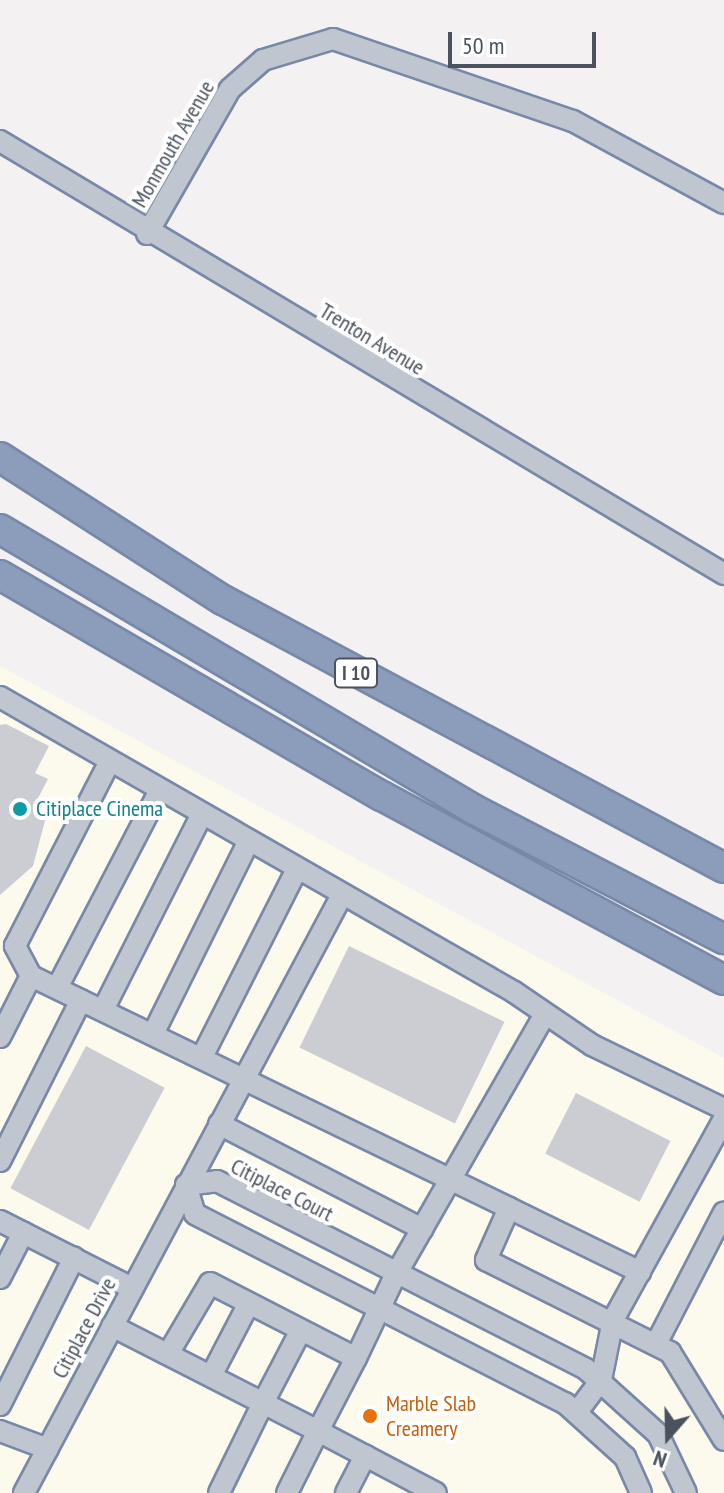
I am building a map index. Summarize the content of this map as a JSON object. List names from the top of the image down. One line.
{"streets":{"highway":["I 10"],"street":["Monmouth Avenue","Trenton Avenue","Citiplace Court","Citiplace Drive"]},"crossings":[["Monmouth Avenue","Trenton Avenue"],["Citiplace Court","Citiplace Drive"]],"places":["Citiplace Cinema","Marble Slab Creamery"],"scale_bar":"50 m","north":"bottom"}
